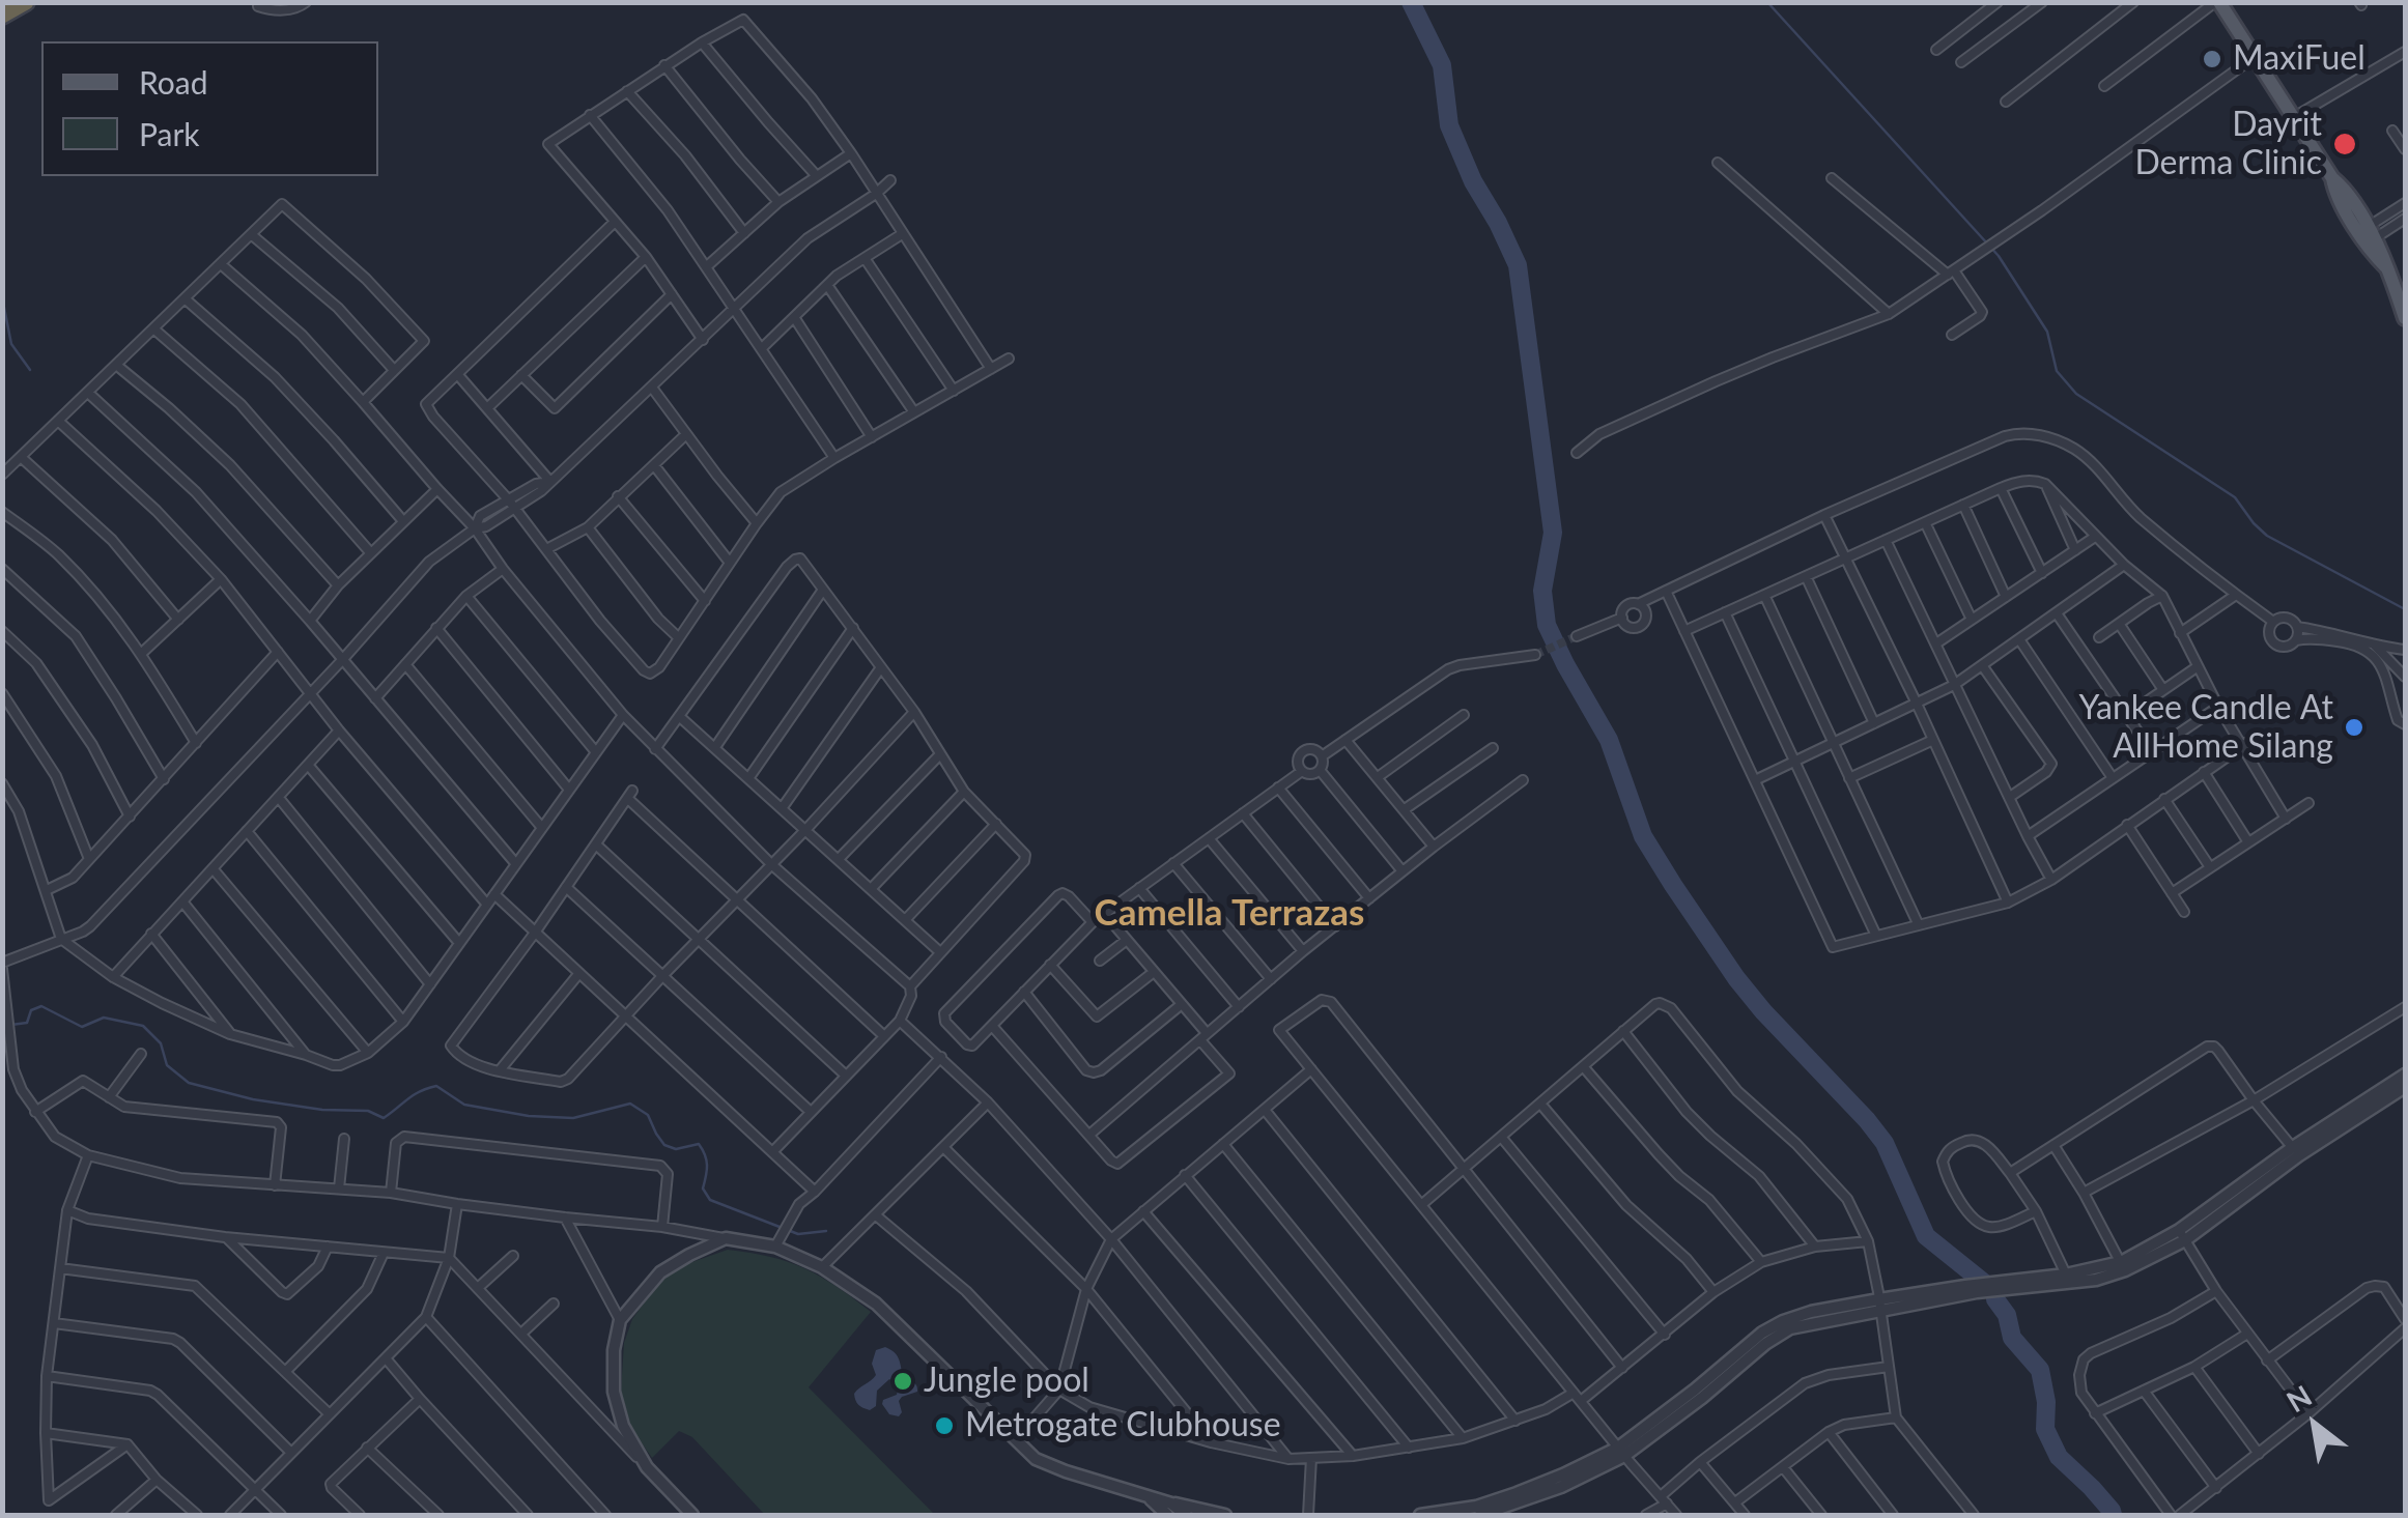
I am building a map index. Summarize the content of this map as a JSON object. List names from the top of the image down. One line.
{"districts":["Camella Terrazas"],"places":["MaxiFuel","Dayrit Derma Clinic","Yankee Candle At AllHome Silang","Jungle pool","Metrogate Clubhouse"],"legend":["Road","Park"],"north":"top left"}
